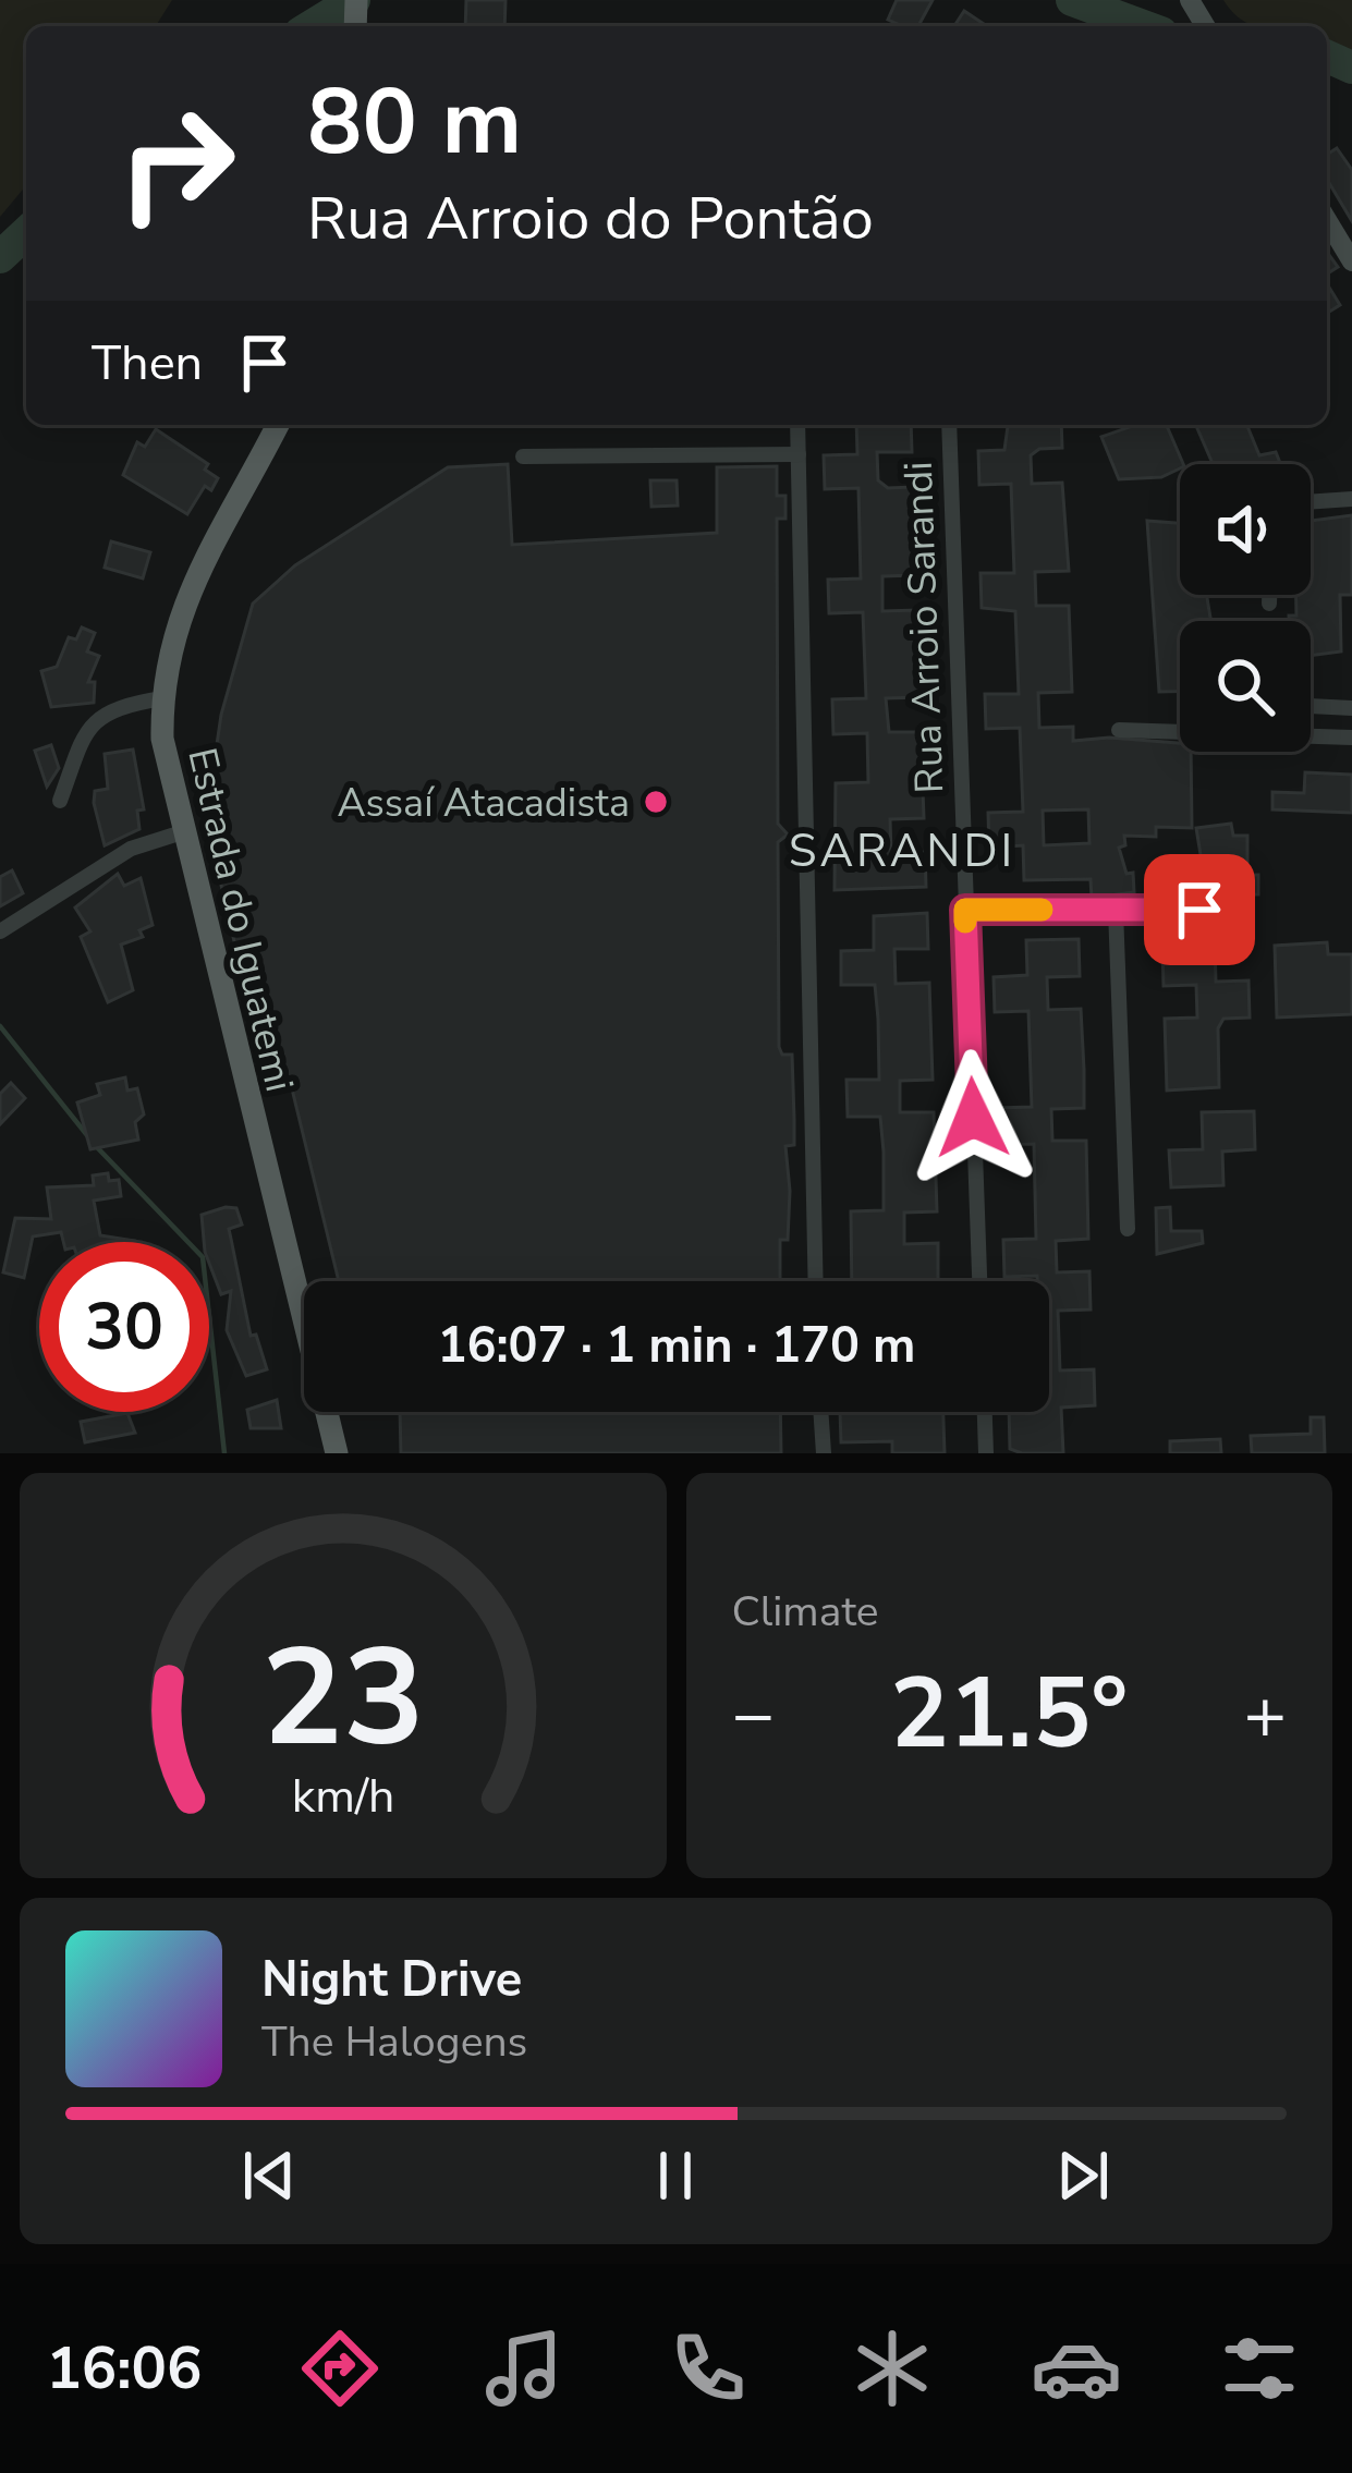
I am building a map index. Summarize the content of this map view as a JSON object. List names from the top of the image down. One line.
{"streets":{"main road":["Estrada do Iguatemi"],"street":["Rua Arroio Sarandi"]},"districts":["SARANDI"],"places":["Assaí Atacadista"],"page":{"turn":["80 m","Rua Arroio do Pontão"],"then":"Then","limit":"30","trip":"16:07 · 1 min · 170 m","tile":"Climate","heat":["−","21.5°","+"],"song":["Night Drive","The Halogens"],"tabs":"16:06","gauge":["23","km/h"]}}
